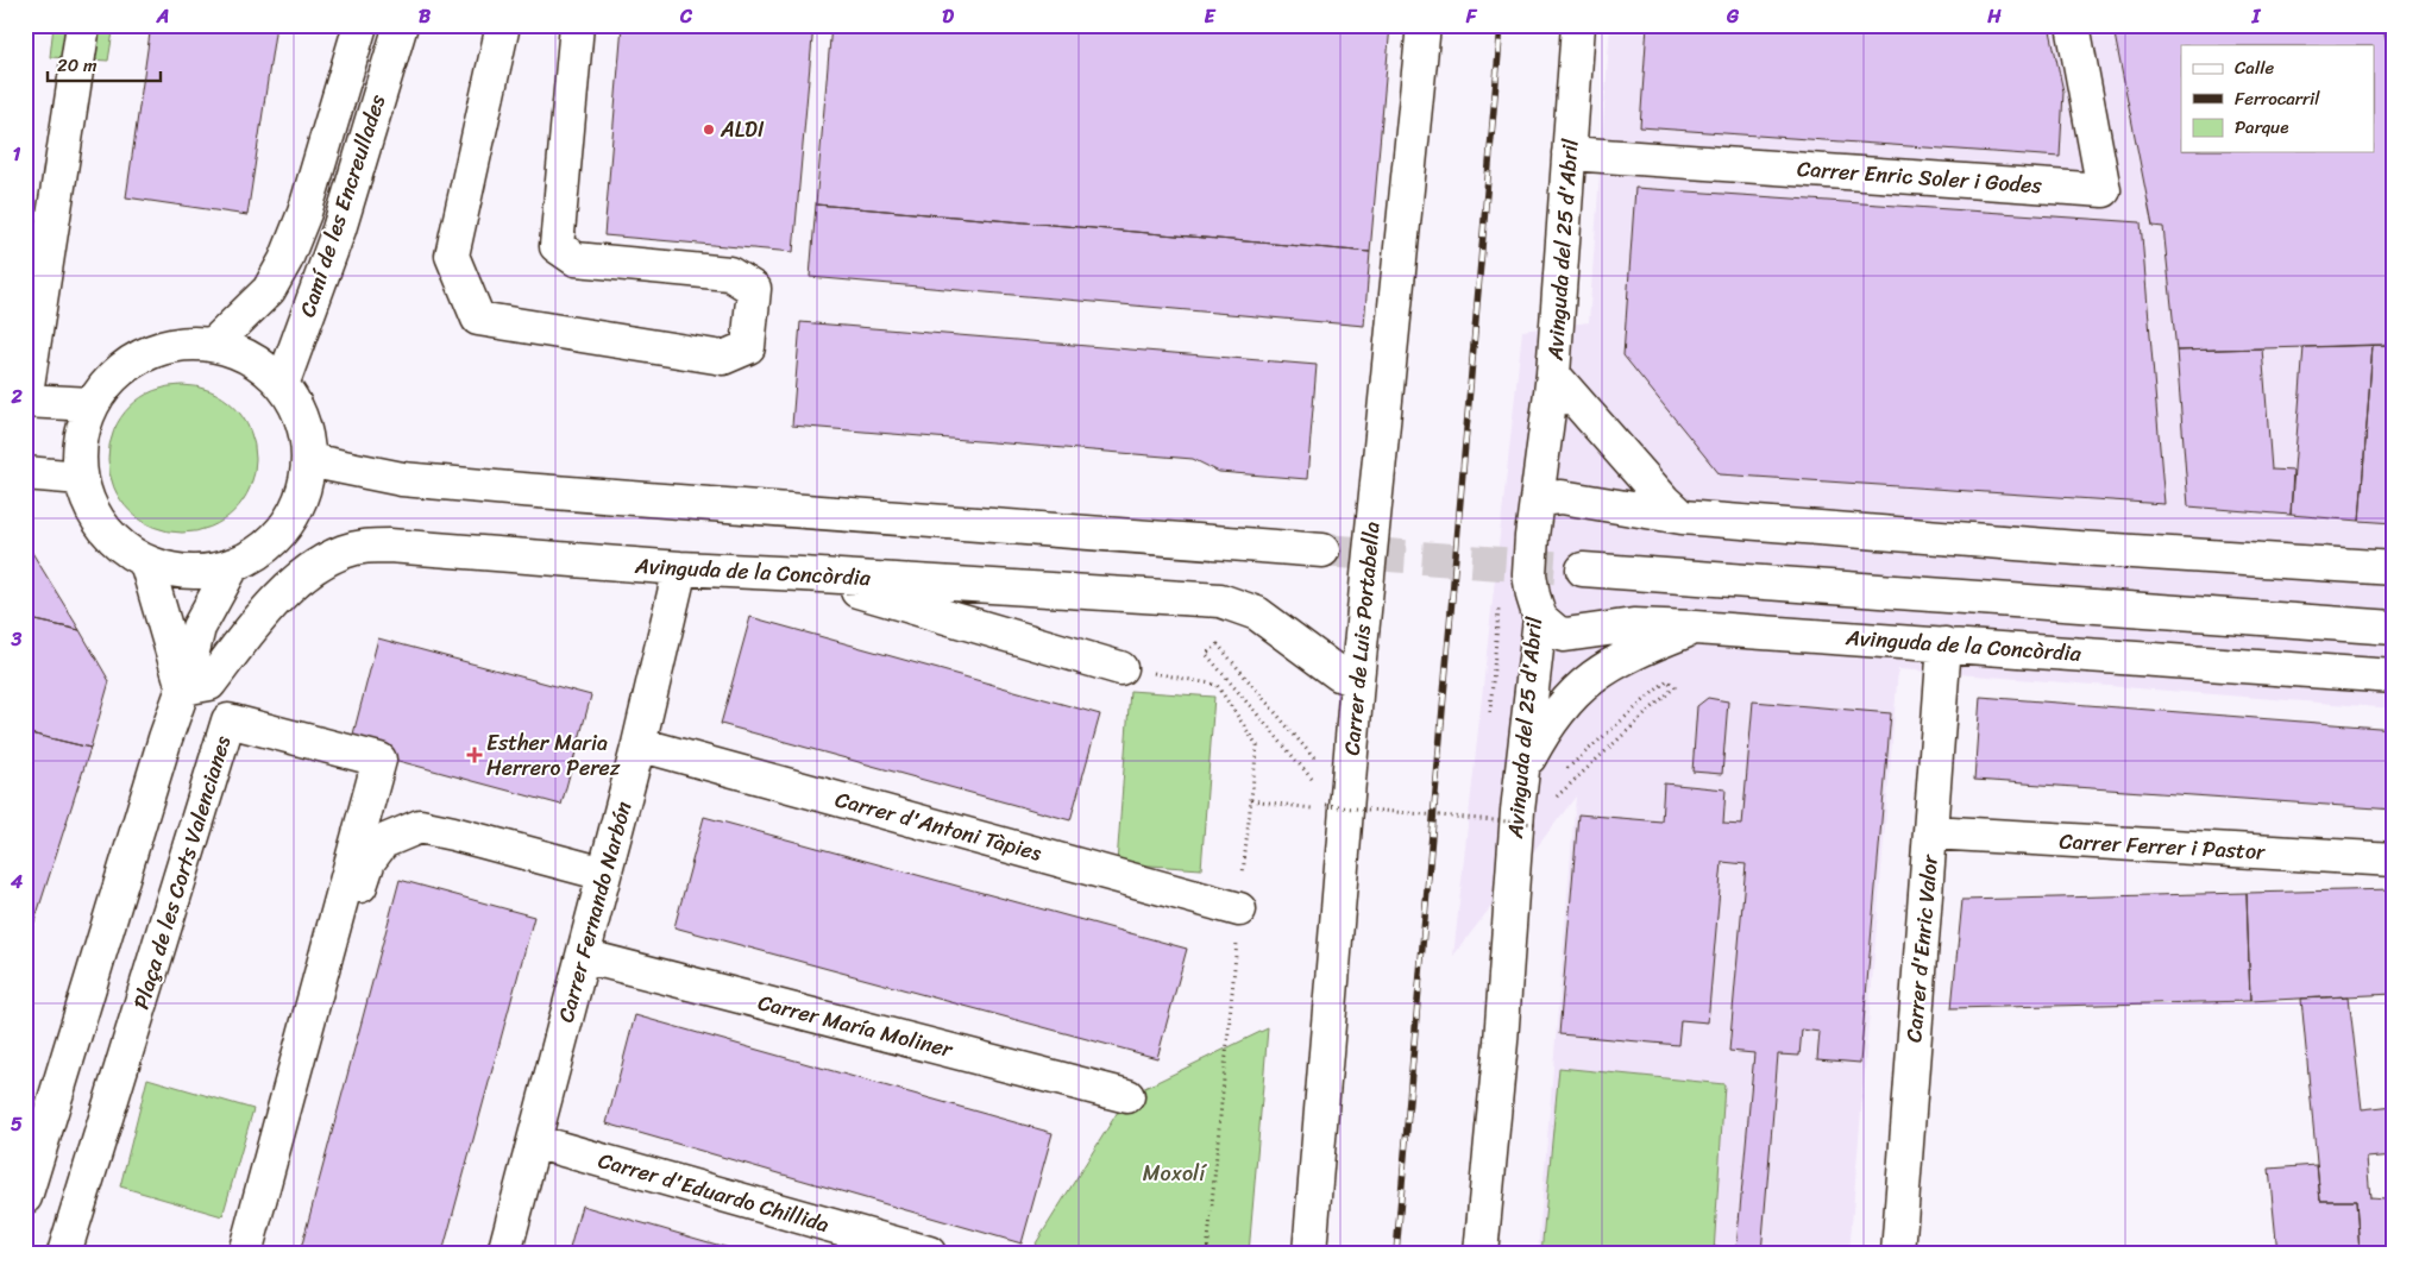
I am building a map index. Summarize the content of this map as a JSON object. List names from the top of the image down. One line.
{"streets":{"street":["Carrer Enric Soler i Godes","Camí de les Encreullades","Avinguda del 25 d'Abril","Avinguda de la Concòrdia","Carrer de Luis Portabella","Carrer d'Antoni Tàpies","Carrer Ferrer i Pastor","Plaça de les Corts Valencianes","Carrer Fernando Narbón","Carrer d'Enric Valor","Carrer María Moliner","Carrer d'Eduardo Chillida"]},"crossings":[["Carrer Enric Soler i Godes","Avinguda del 25 d'Abril"],["Avinguda del 25 d'Abril","Avinguda de la Concòrdia"],["Avinguda de la Concòrdia","Carrer de Luis Portabella"],["Avinguda de la Concòrdia","Carrer Fernando Narbón"],["Avinguda de la Concòrdia","Carrer d'Enric Valor"],["Carrer d'Antoni Tàpies","Carrer Fernando Narbón"],["Carrer Ferrer i Pastor","Carrer d'Enric Valor"],["Carrer Fernando Narbón","Carrer María Moliner"],["Carrer Fernando Narbón","Carrer d'Eduardo Chillida"]],"parks":["Moxolí"],"places":{"other":["ALDI"],"health":["Esther Maria Herrero Perez"]},"legend":["Calle","Ferrocarril","Parque"],"scale_bar":"20 m","grid":{"columns":["A","B","C","D","E","F","G","H","I"],"rows":["1","2","3","4","5"]}}
